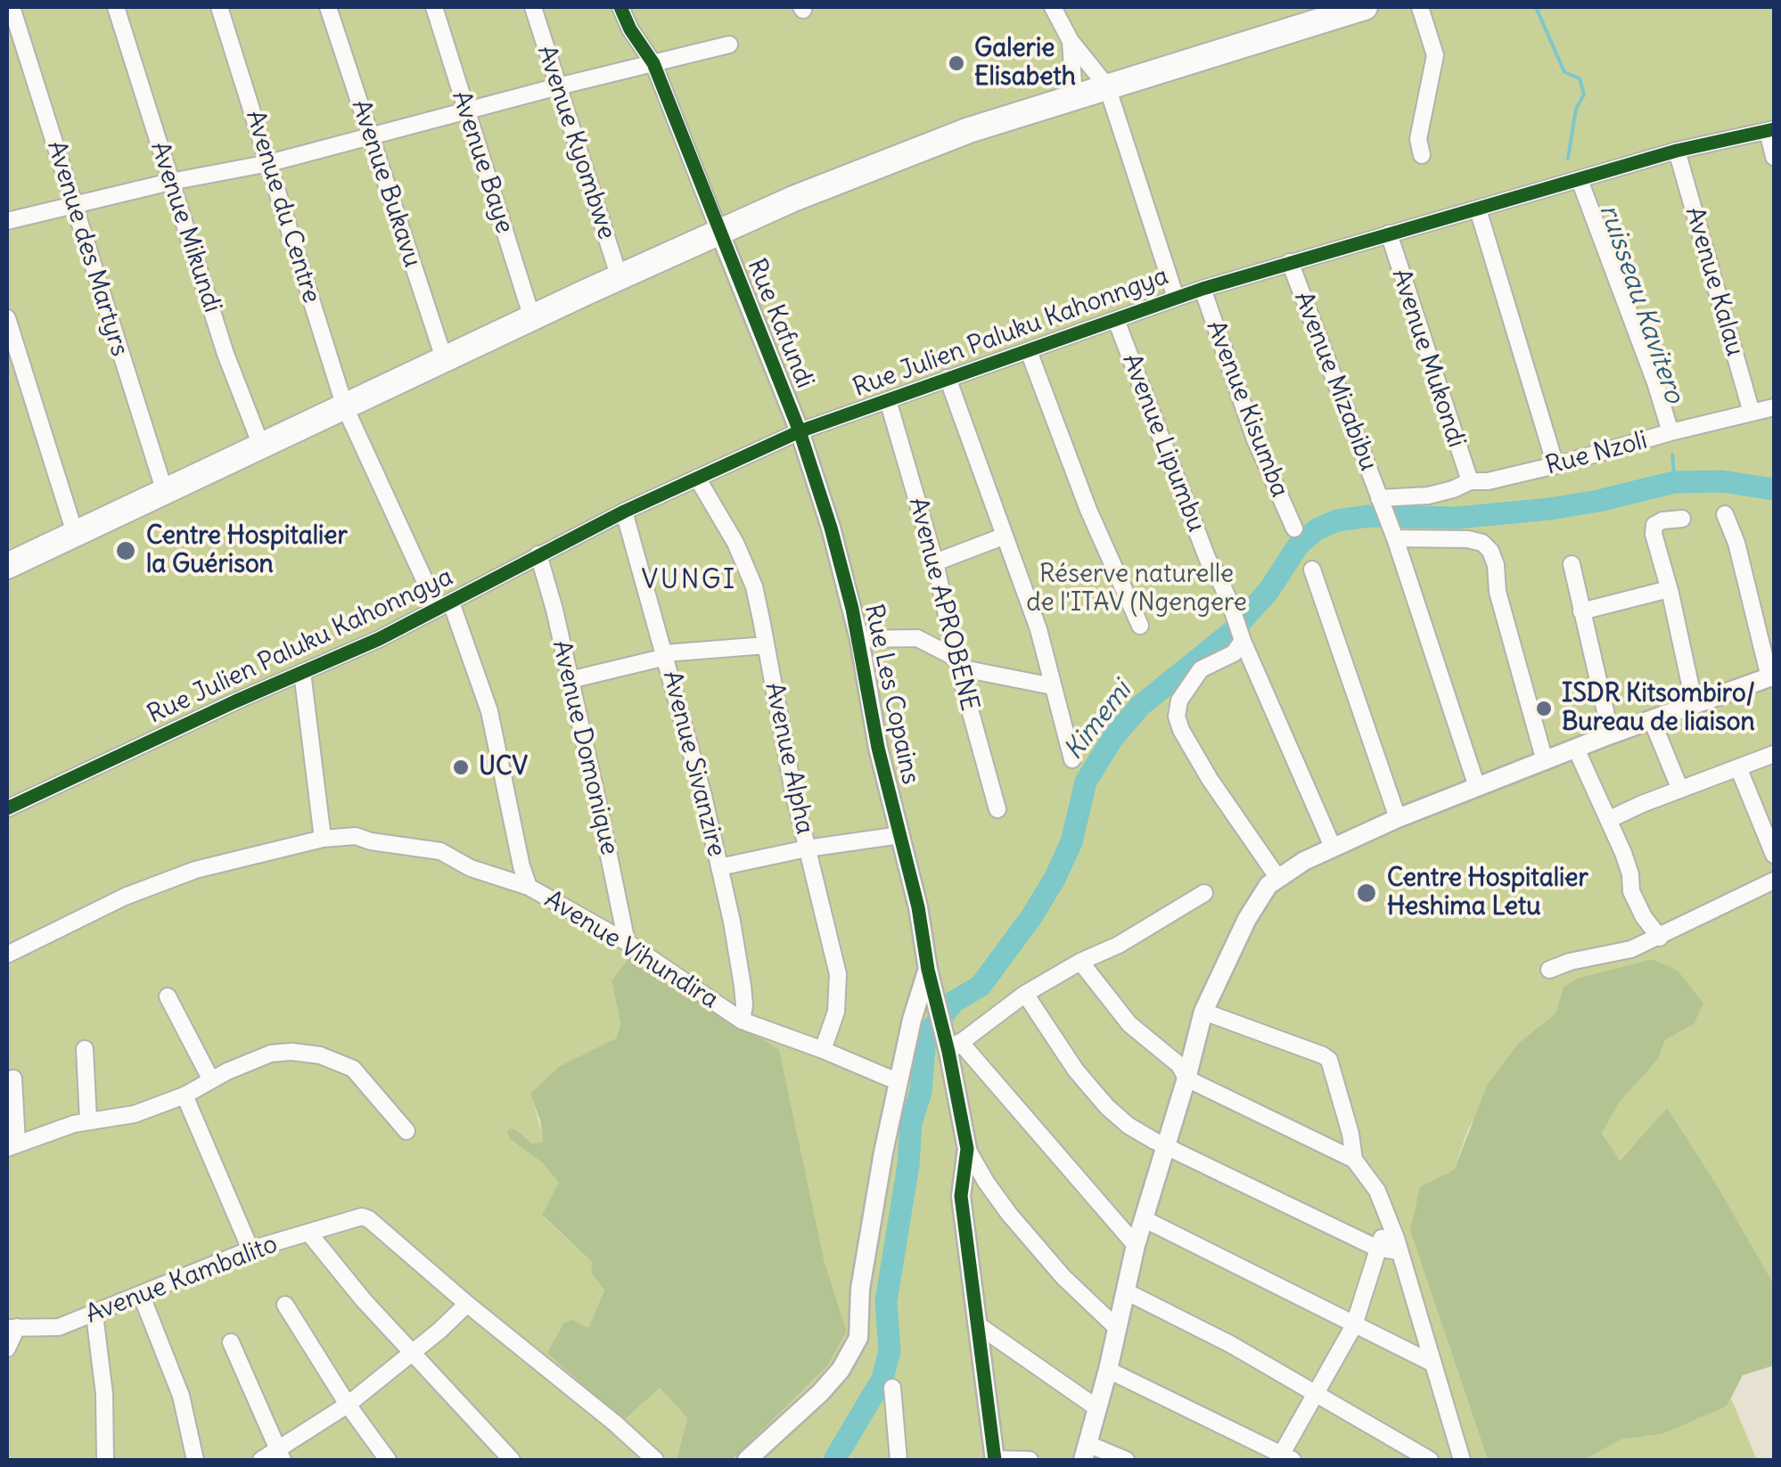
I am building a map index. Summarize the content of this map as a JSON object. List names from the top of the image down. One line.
{"streets":{"street":["Avenue Kyombwe","Avenue Baye","Avenue Bukavu","Avenue du Centre","Avenue Mikundi","Avenue des Martyrs","Avenue Kalau","Rue Kafundi","Rue Julien Paluku Kahonngya","Avenue Mukondi","Avenue Mizabibu","Avenue Kisumba","Avenue Lipumbu","Rue Nzoli","Avenue APROBENE","Rue Les Copains","Avenue Domonique","Avenue Alpha","Avenue Sivanzire","Avenue Vihundira","Avenue Kambalito"]},"crossings":[["Avenue du Centre","Rue Julien Paluku Kahonngya"],["Avenue du Centre","Avenue Vihundira"],["Avenue Kalau","Rue Julien Paluku Kahonngya"],["Avenue Kalau","Rue Nzoli"],["Rue Kafundi","Rue Julien Paluku Kahonngya"],["Rue Kafundi","Rue Les Copains"],["Rue Julien Paluku Kahonngya","Avenue Mukondi"],["Rue Julien Paluku Kahonngya","Avenue Mizabibu"],["Rue Julien Paluku Kahonngya","Avenue Kisumba"],["Rue Julien Paluku Kahonngya","Avenue Lipumbu"],["Rue Julien Paluku Kahonngya","Avenue APROBENE"],["Rue Julien Paluku Kahonngya","Rue Les Copains"],["Rue Julien Paluku Kahonngya","Avenue Domonique"],["Rue Julien Paluku Kahonngya","Avenue Alpha"],["Rue Julien Paluku Kahonngya","Avenue Sivanzire"],["Avenue Mukondi","Rue Nzoli"],["Avenue Mizabibu","Rue Nzoli"],["Rue Les Copains","Avenue Vihundira"],["Avenue Domonique","Avenue Vihundira"],["Avenue Alpha","Avenue Vihundira"],["Avenue Sivanzire","Avenue Vihundira"]],"districts":["VUNGI"],"water":["ruisseau Kavitero","Kimemi"],"parks":["Réserve naturelle de l'ITAV (Ngengere"],"places":["Galerie Elisabeth","Centre Hospitalier la Guérison","ISDR Kitsombiro/ Bureau de liaison","UCV","Centre Hospitalier Heshima Letu"]}
